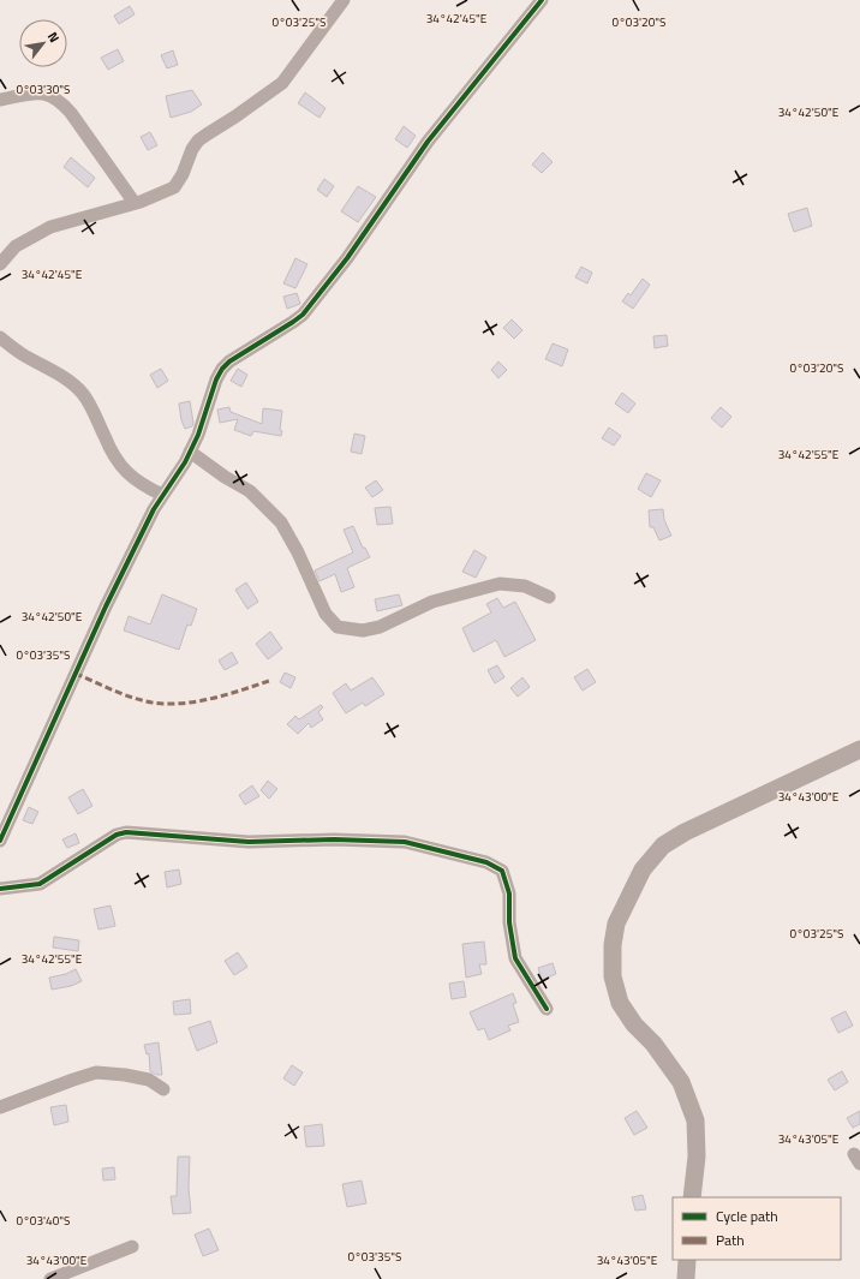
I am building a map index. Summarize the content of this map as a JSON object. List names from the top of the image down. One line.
{"legend":["Cycle path","Path"],"north":"top right","coordinates":["34°42'45\"E","0°03'25\"S","0°03'20\"S","0°03'30\"S","34°42'50\"E","34°42'55\"E","0°03'35\"S","34°43'00\"E","34°43'05\"E","0°03'40\"S"]}
